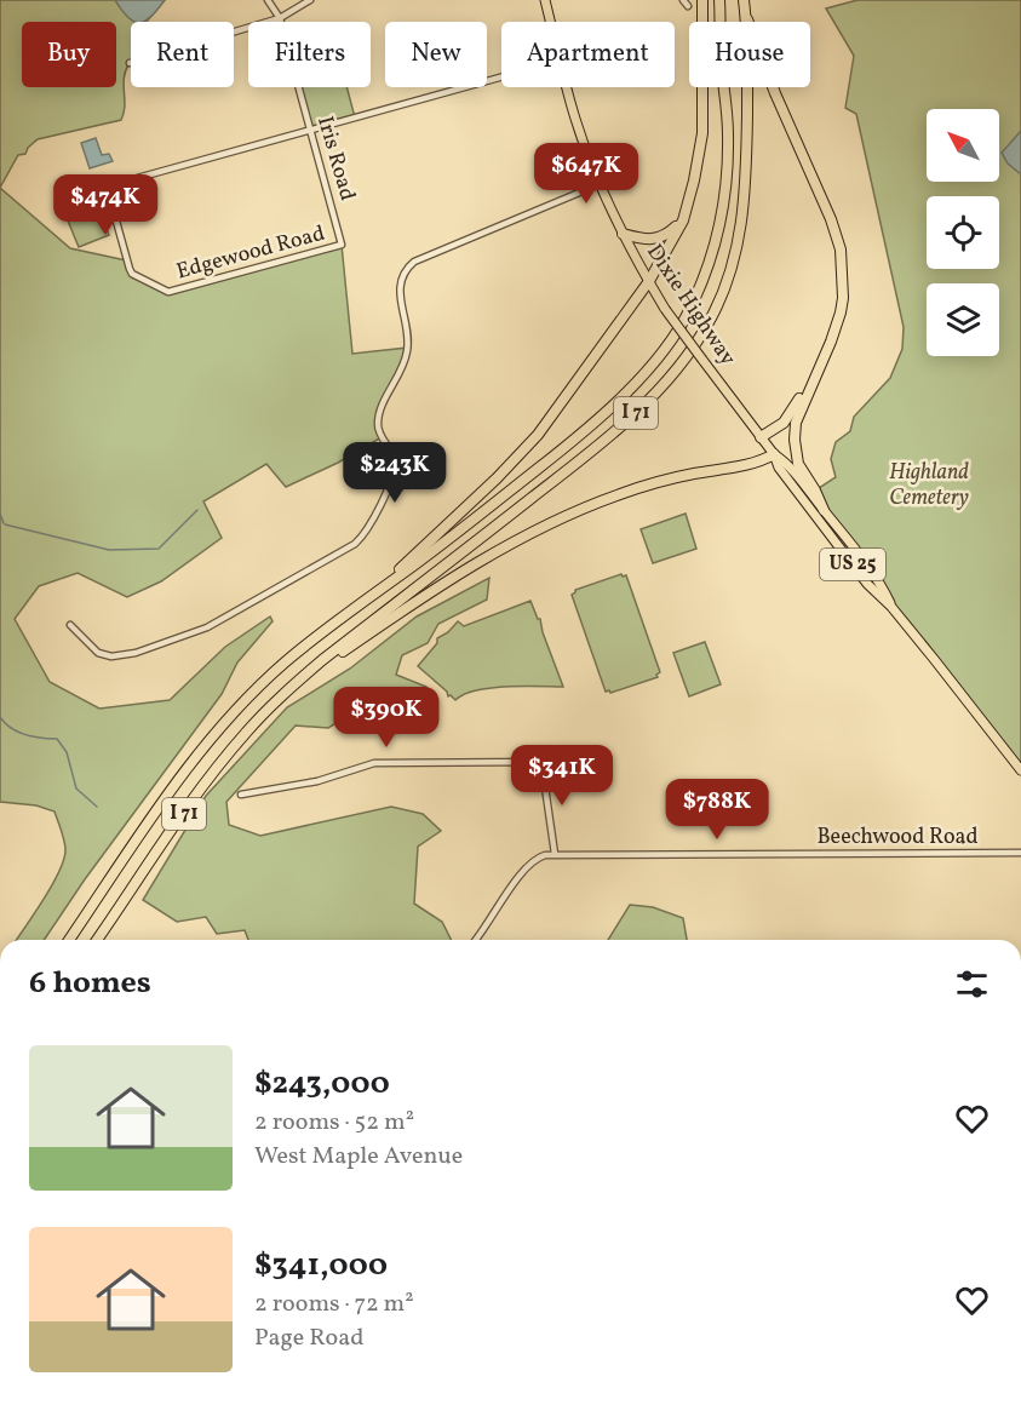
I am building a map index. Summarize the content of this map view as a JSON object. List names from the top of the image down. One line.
{"streets":{"highway":["I 71"],"main road":["Dixie Highway","US 25"],"street":["Iris Road","Edgewood Road","Beechwood Road"]},"crossings":[["Iris Road","Edgewood Road"]],"parks":["Highland Cemetery"],"north":"top left","page":{"chip":["Buy","Rent","Filters","New","Apartment","House"],"price":["$647K","$474K","$243K","$390K","$341K","$788K"],"heading":"6 homes","list":[{"name":"$243,000","note":"2 rooms · 52 m² · West Maple Avenue"},{"name":"$341,000","note":"2 rooms · 72 m² · Page Road"}]}}
